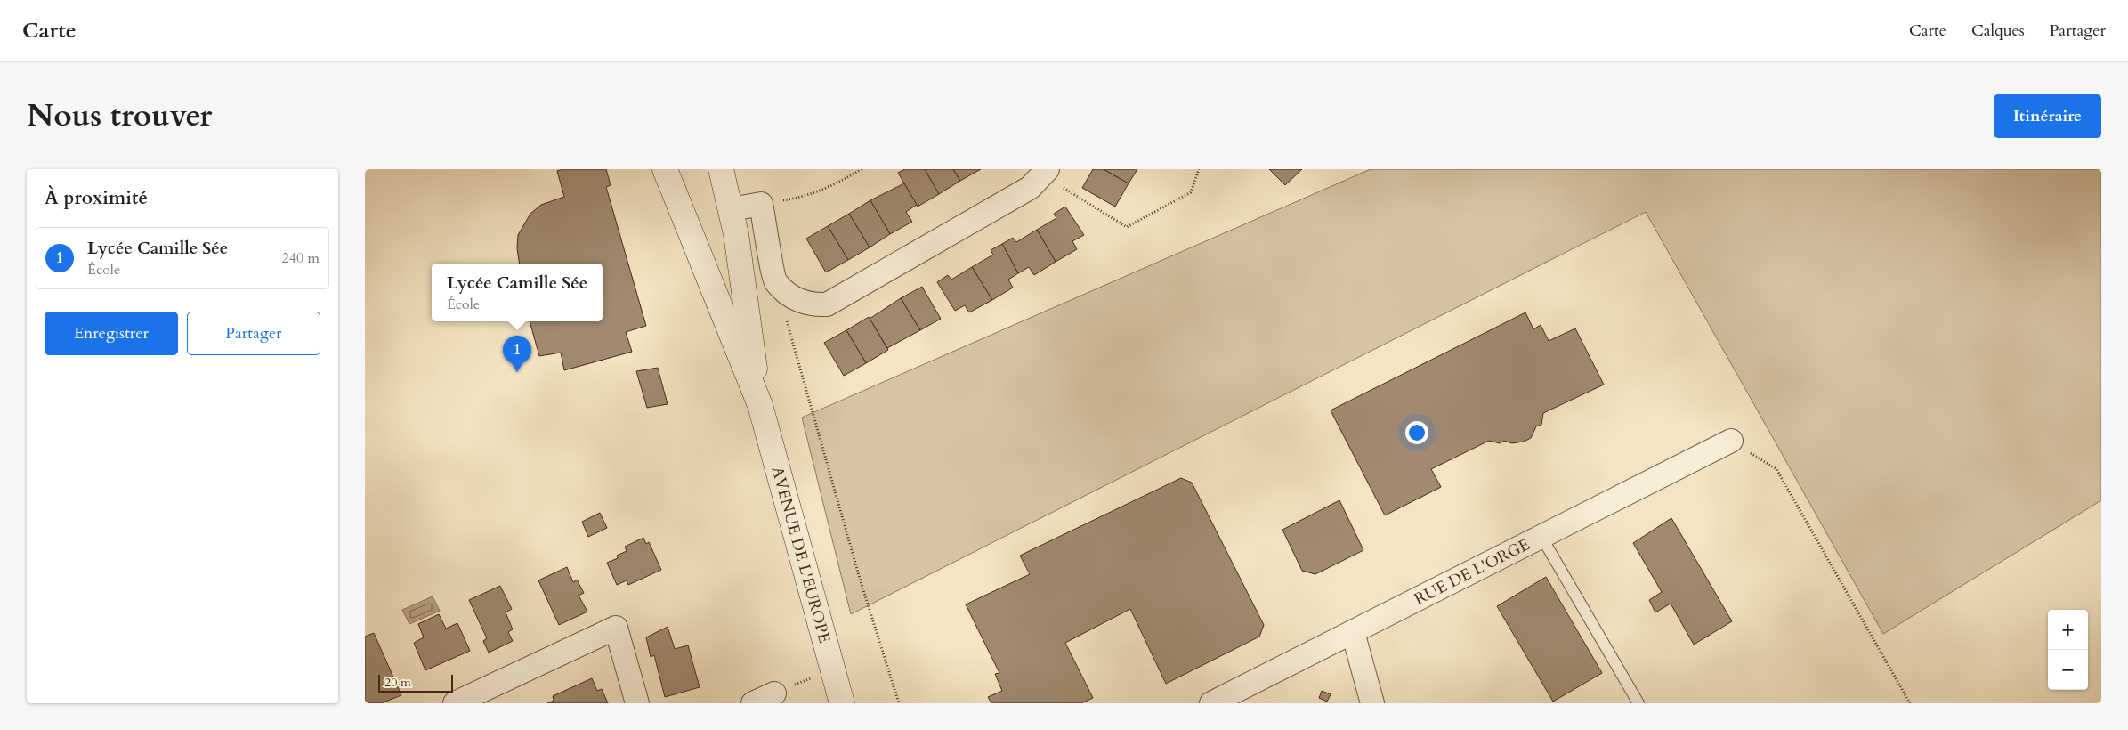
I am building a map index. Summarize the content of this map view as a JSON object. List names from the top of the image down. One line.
{"streets":{"main road":["AVENUE DE L'EUROPE"],"street":["RUE DE L'ORGE"]},"scale_bar":"20 m","page":{"header":"Carte","nav":["Carte","Calques","Partager"],"title":"Nous trouver","buttons":["Itinéraire",["Enregistrer","Partager"]],"heading":"À proximité","list":[{"mark":"1","name":"Lycée Camille Sée","note":"École","value":"240 m"}],"popup":["Lycée Camille Sée","École"],"pins":"1","map_buttons":["+","−"],"scale":"20 m"}}
